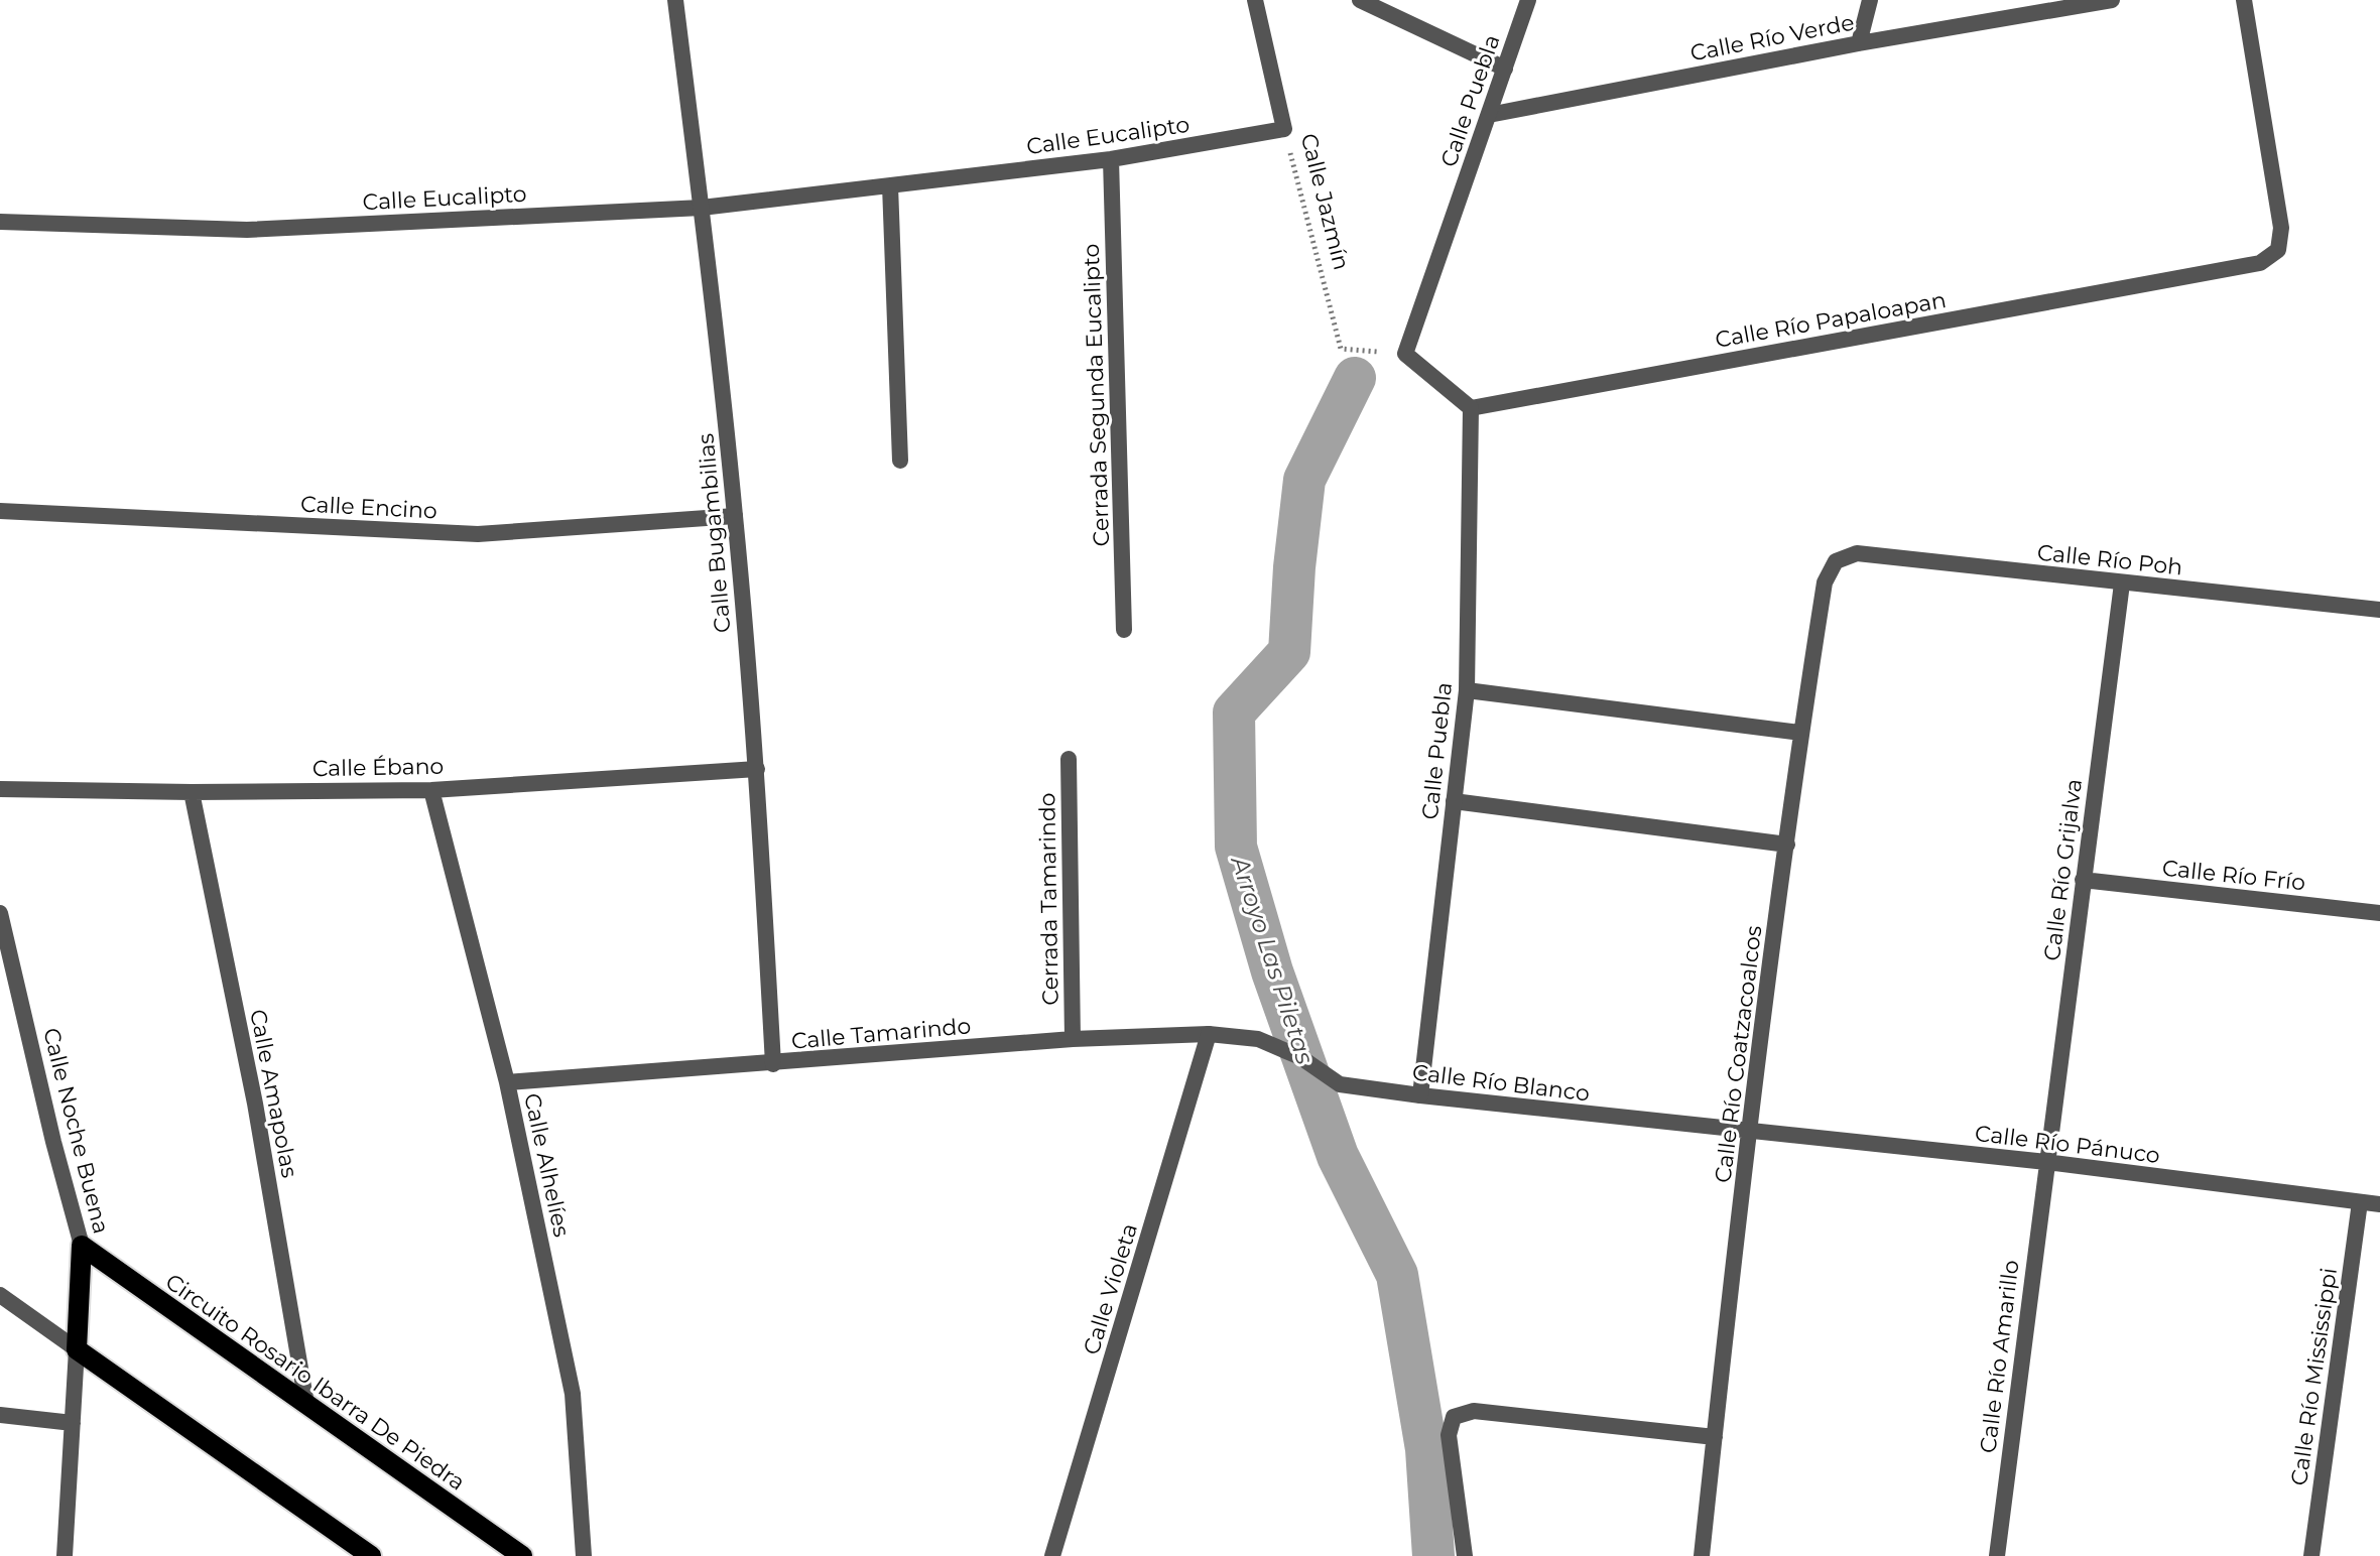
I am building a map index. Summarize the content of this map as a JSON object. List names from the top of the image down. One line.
{"streets":{"main road":["Calle Noche Buena","Circuito Rosario Ibarra De Piedra"],"street":["Calle Río Verde","Calle Puebla","Calle Eucalipto","Calle Jazmín","Calle Río Papaloapan","Cerrada Segunda Eucalipto","Calle Encino","Calle Bugambilias","Calle Río Poh","Calle Ébano","Calle Río Grijalva","Calle Río Frío","Cerrada Tamarindo","Calle Tamarindo","Calle Río Coatzacoalcos","Calle Río Blanco","Calle Amapolas","Calle Río Pánuco","Calle Alhelíes","Calle Violeta","Calle Río Amarillo","Calle Río Mississippi"]},"crossings":[["Calle Río Verde","Calle Puebla"],["Calle Puebla","Calle Jazmín"],["Calle Puebla","Calle Río Papaloapan"],["Calle Puebla","Calle Río Blanco"],["Calle Eucalipto","Calle Jazmín"],["Calle Eucalipto","Cerrada Segunda Eucalipto"],["Calle Eucalipto","Calle Bugambilias"],["Calle Encino","Calle Bugambilias"],["Calle Bugambilias","Calle Ébano"],["Calle Bugambilias","Calle Tamarindo"],["Calle Río Poh","Calle Río Grijalva"],["Calle Río Poh","Calle Río Coatzacoalcos"],["Calle Ébano","Calle Amapolas"],["Calle Ébano","Calle Alhelíes"],["Calle Río Grijalva","Calle Río Frío"],["Calle Río Grijalva","Calle Río Pánuco"],["Calle Río Grijalva","Calle Río Amarillo"],["Cerrada Tamarindo","Calle Tamarindo"],["Calle Tamarindo","Calle Río Blanco"],["Calle Tamarindo","Calle Alhelíes"],["Calle Tamarindo","Calle Violeta"],["Calle Río Coatzacoalcos","Calle Río Blanco"],["Calle Río Coatzacoalcos","Calle Río Pánuco"],["Calle Río Blanco","Calle Río Pánuco"],["Calle Amapolas","Circuito Rosario Ibarra De Piedra"],["Calle Noche Buena","Circuito Rosario Ibarra De Piedra"],["Calle Río Pánuco","Calle Río Amarillo"],["Calle Río Pánuco","Calle Río Mississippi"]],"water":["Arroyo Las Piletas"]}
